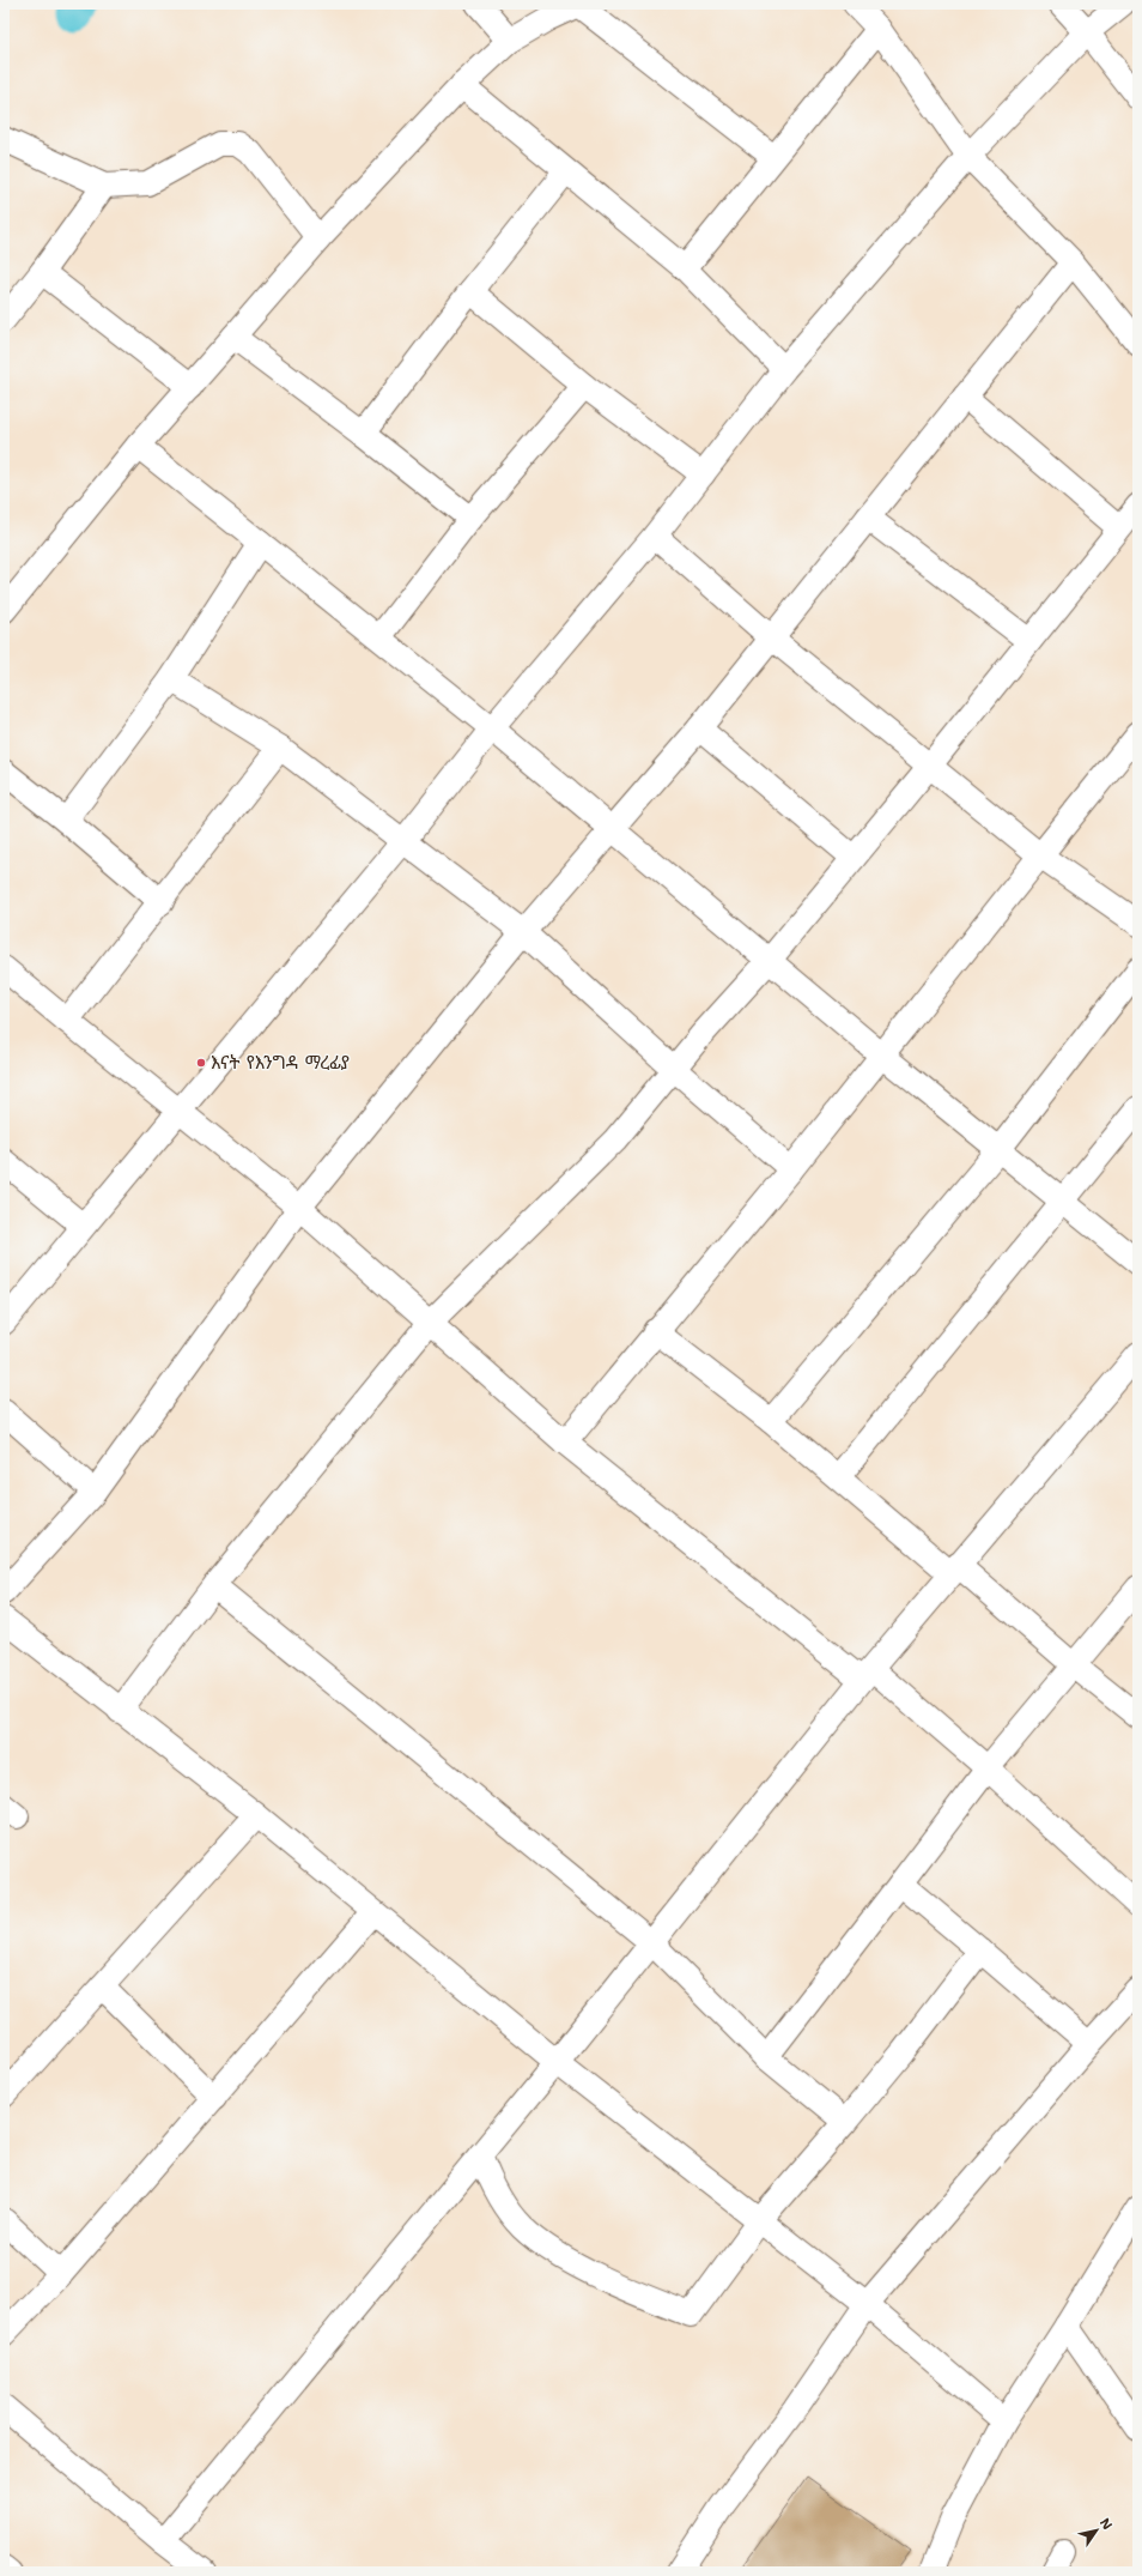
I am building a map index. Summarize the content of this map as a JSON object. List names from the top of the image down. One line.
{"places":["እናት የእንግዳ ማረፊያ"],"north":"top right"}
